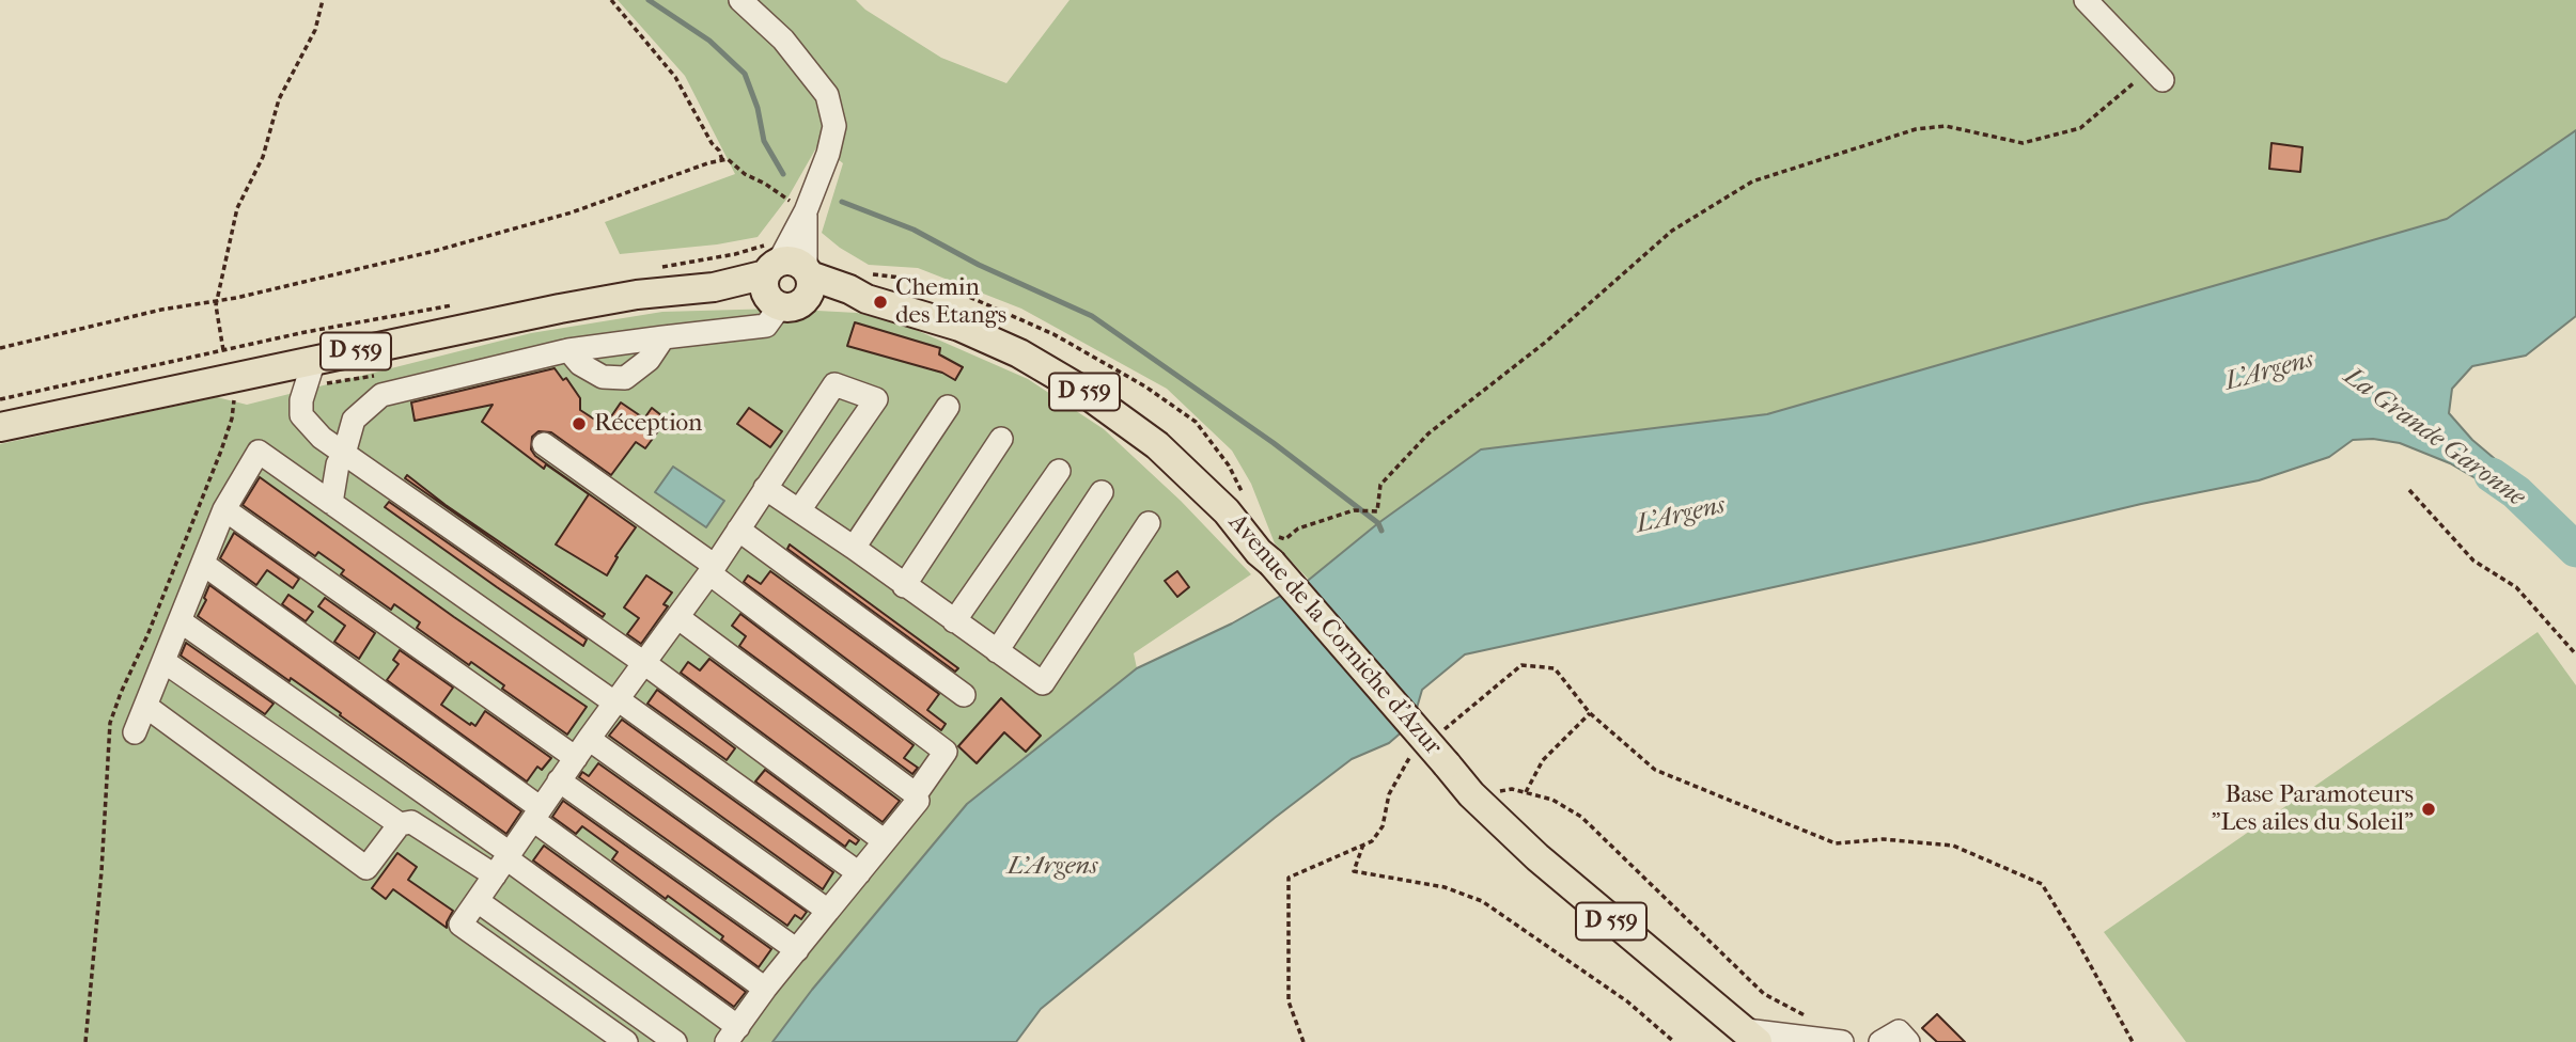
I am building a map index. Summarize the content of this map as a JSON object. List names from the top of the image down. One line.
{"streets":{"main road":["D 559","Avenue de la Corniche d'Azur"]},"water":["L'Argens","La Grande Garonne"],"places":["Chemin des Etangs","Réception","Base Paramoteurs \"Les ailes du Soleil\""]}
